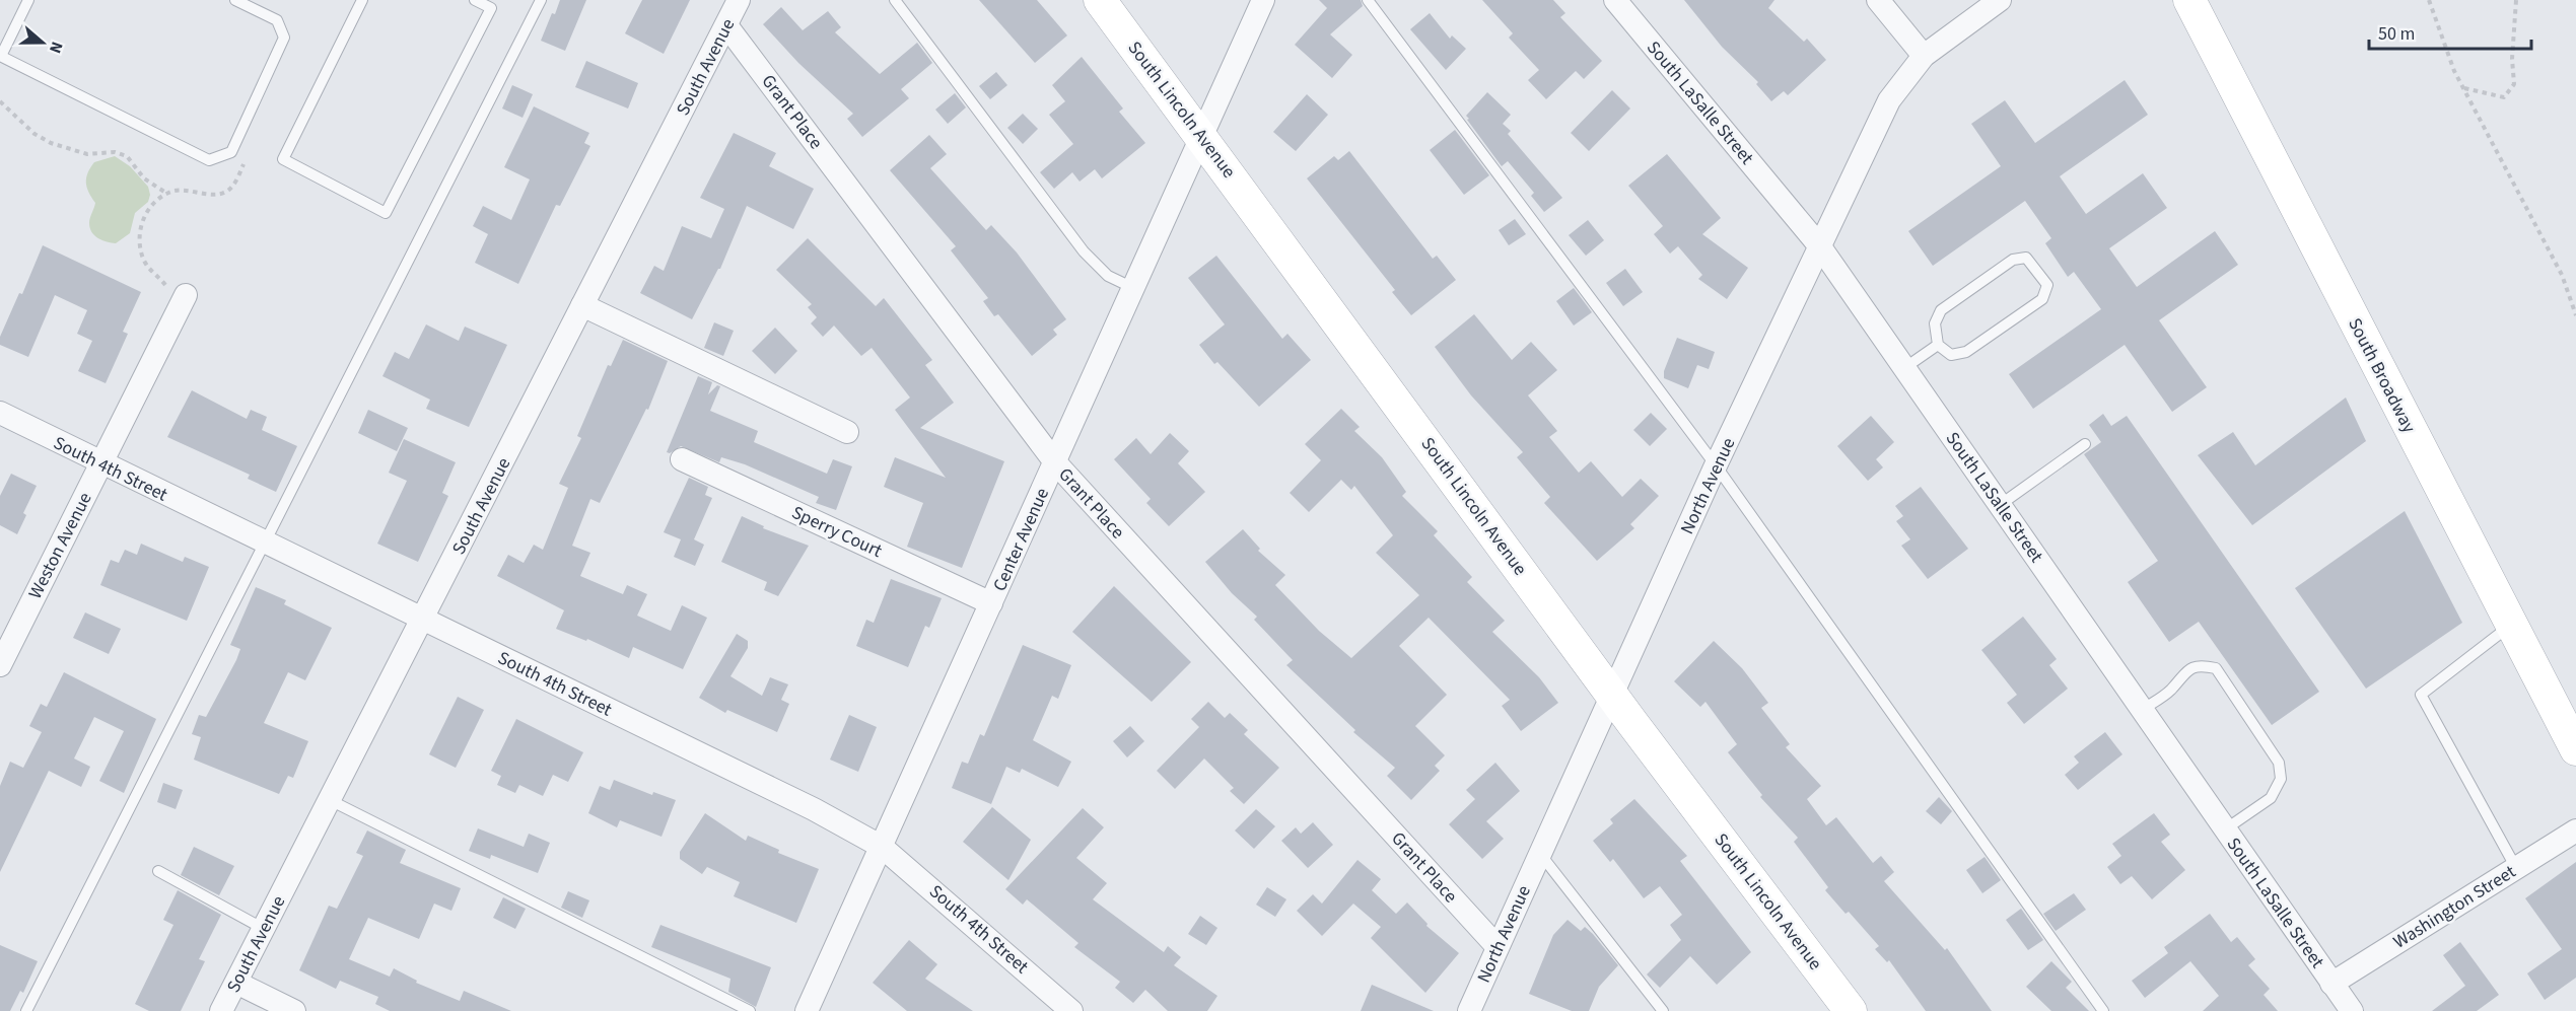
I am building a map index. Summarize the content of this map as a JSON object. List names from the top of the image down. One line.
{"streets":{"street":["South Avenue","South LaSalle Street","South Lincoln Avenue","Grant Place","South Broadway","South 4th Street","North Avenue","Sperry Court","Center Avenue","Weston Avenue","Washington Street"]},"crossings":[["South Avenue","Grant Place"],["South Avenue","South 4th Street"],["South LaSalle Street","North Avenue"],["South LaSalle Street","Washington Street"],["South Lincoln Avenue","North Avenue"],["South Lincoln Avenue","Center Avenue"],["Grant Place","North Avenue"],["Grant Place","Center Avenue"],["South 4th Street","Center Avenue"],["South 4th Street","Weston Avenue"],["Sperry Court","Center Avenue"]],"scale_bar":"50 m","north":"right"}
